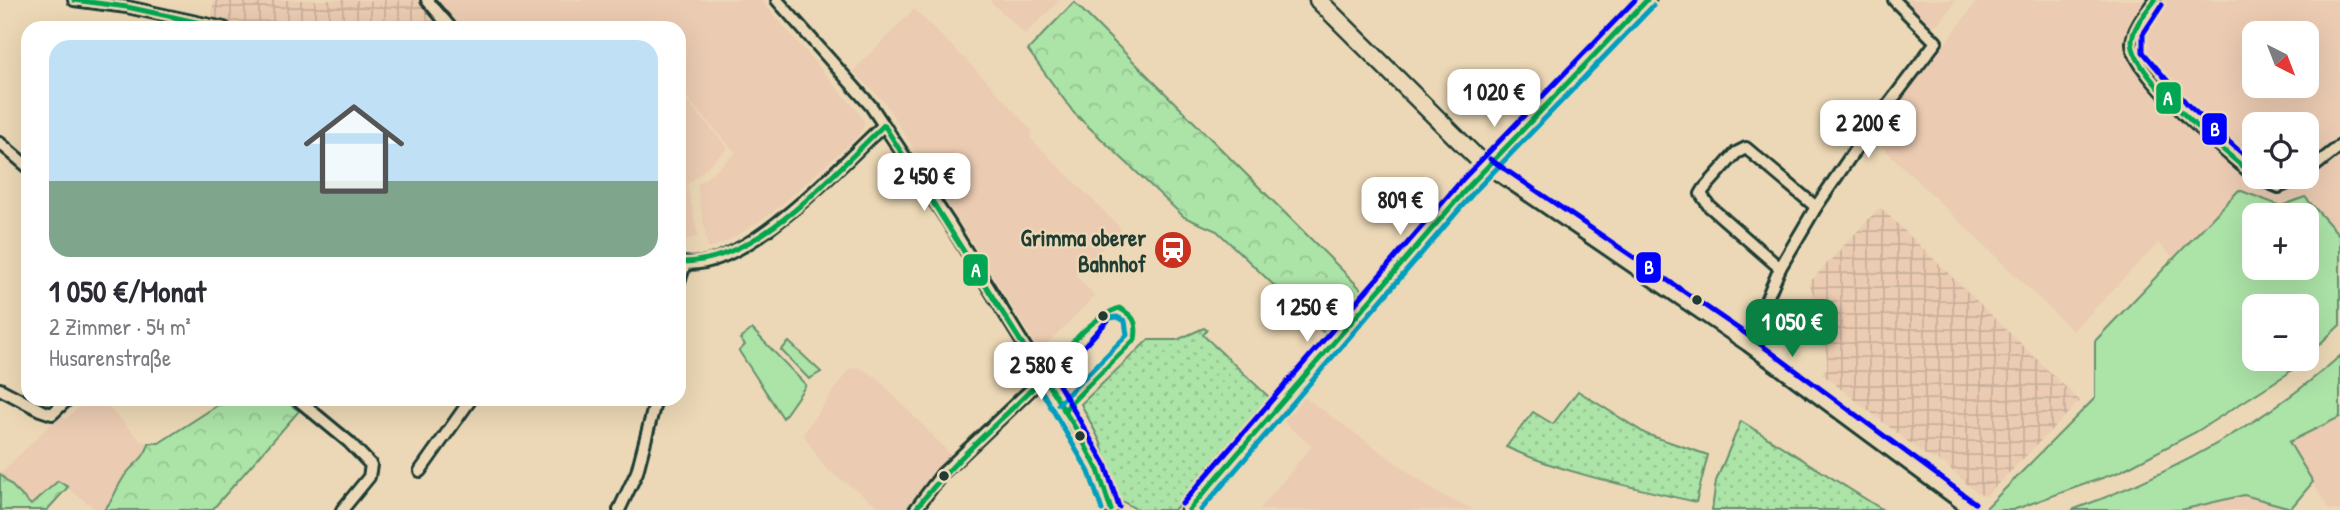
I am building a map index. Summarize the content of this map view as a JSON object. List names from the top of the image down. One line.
{"places":{"station":["Grimma oberer Bahnhof"]},"lines":["transit line A","transit line B"],"north":"bottom right","page":{"map_buttons":["+","−"],"list":[{"name":"1 050 €/Monat","note":"2 Zimmer · 54 m² · Husarenstraße"}],"price":["1 020 €","2 200 €","2 450 €","809 €","1 250 €","1 050 €","2 580 €"]}}
